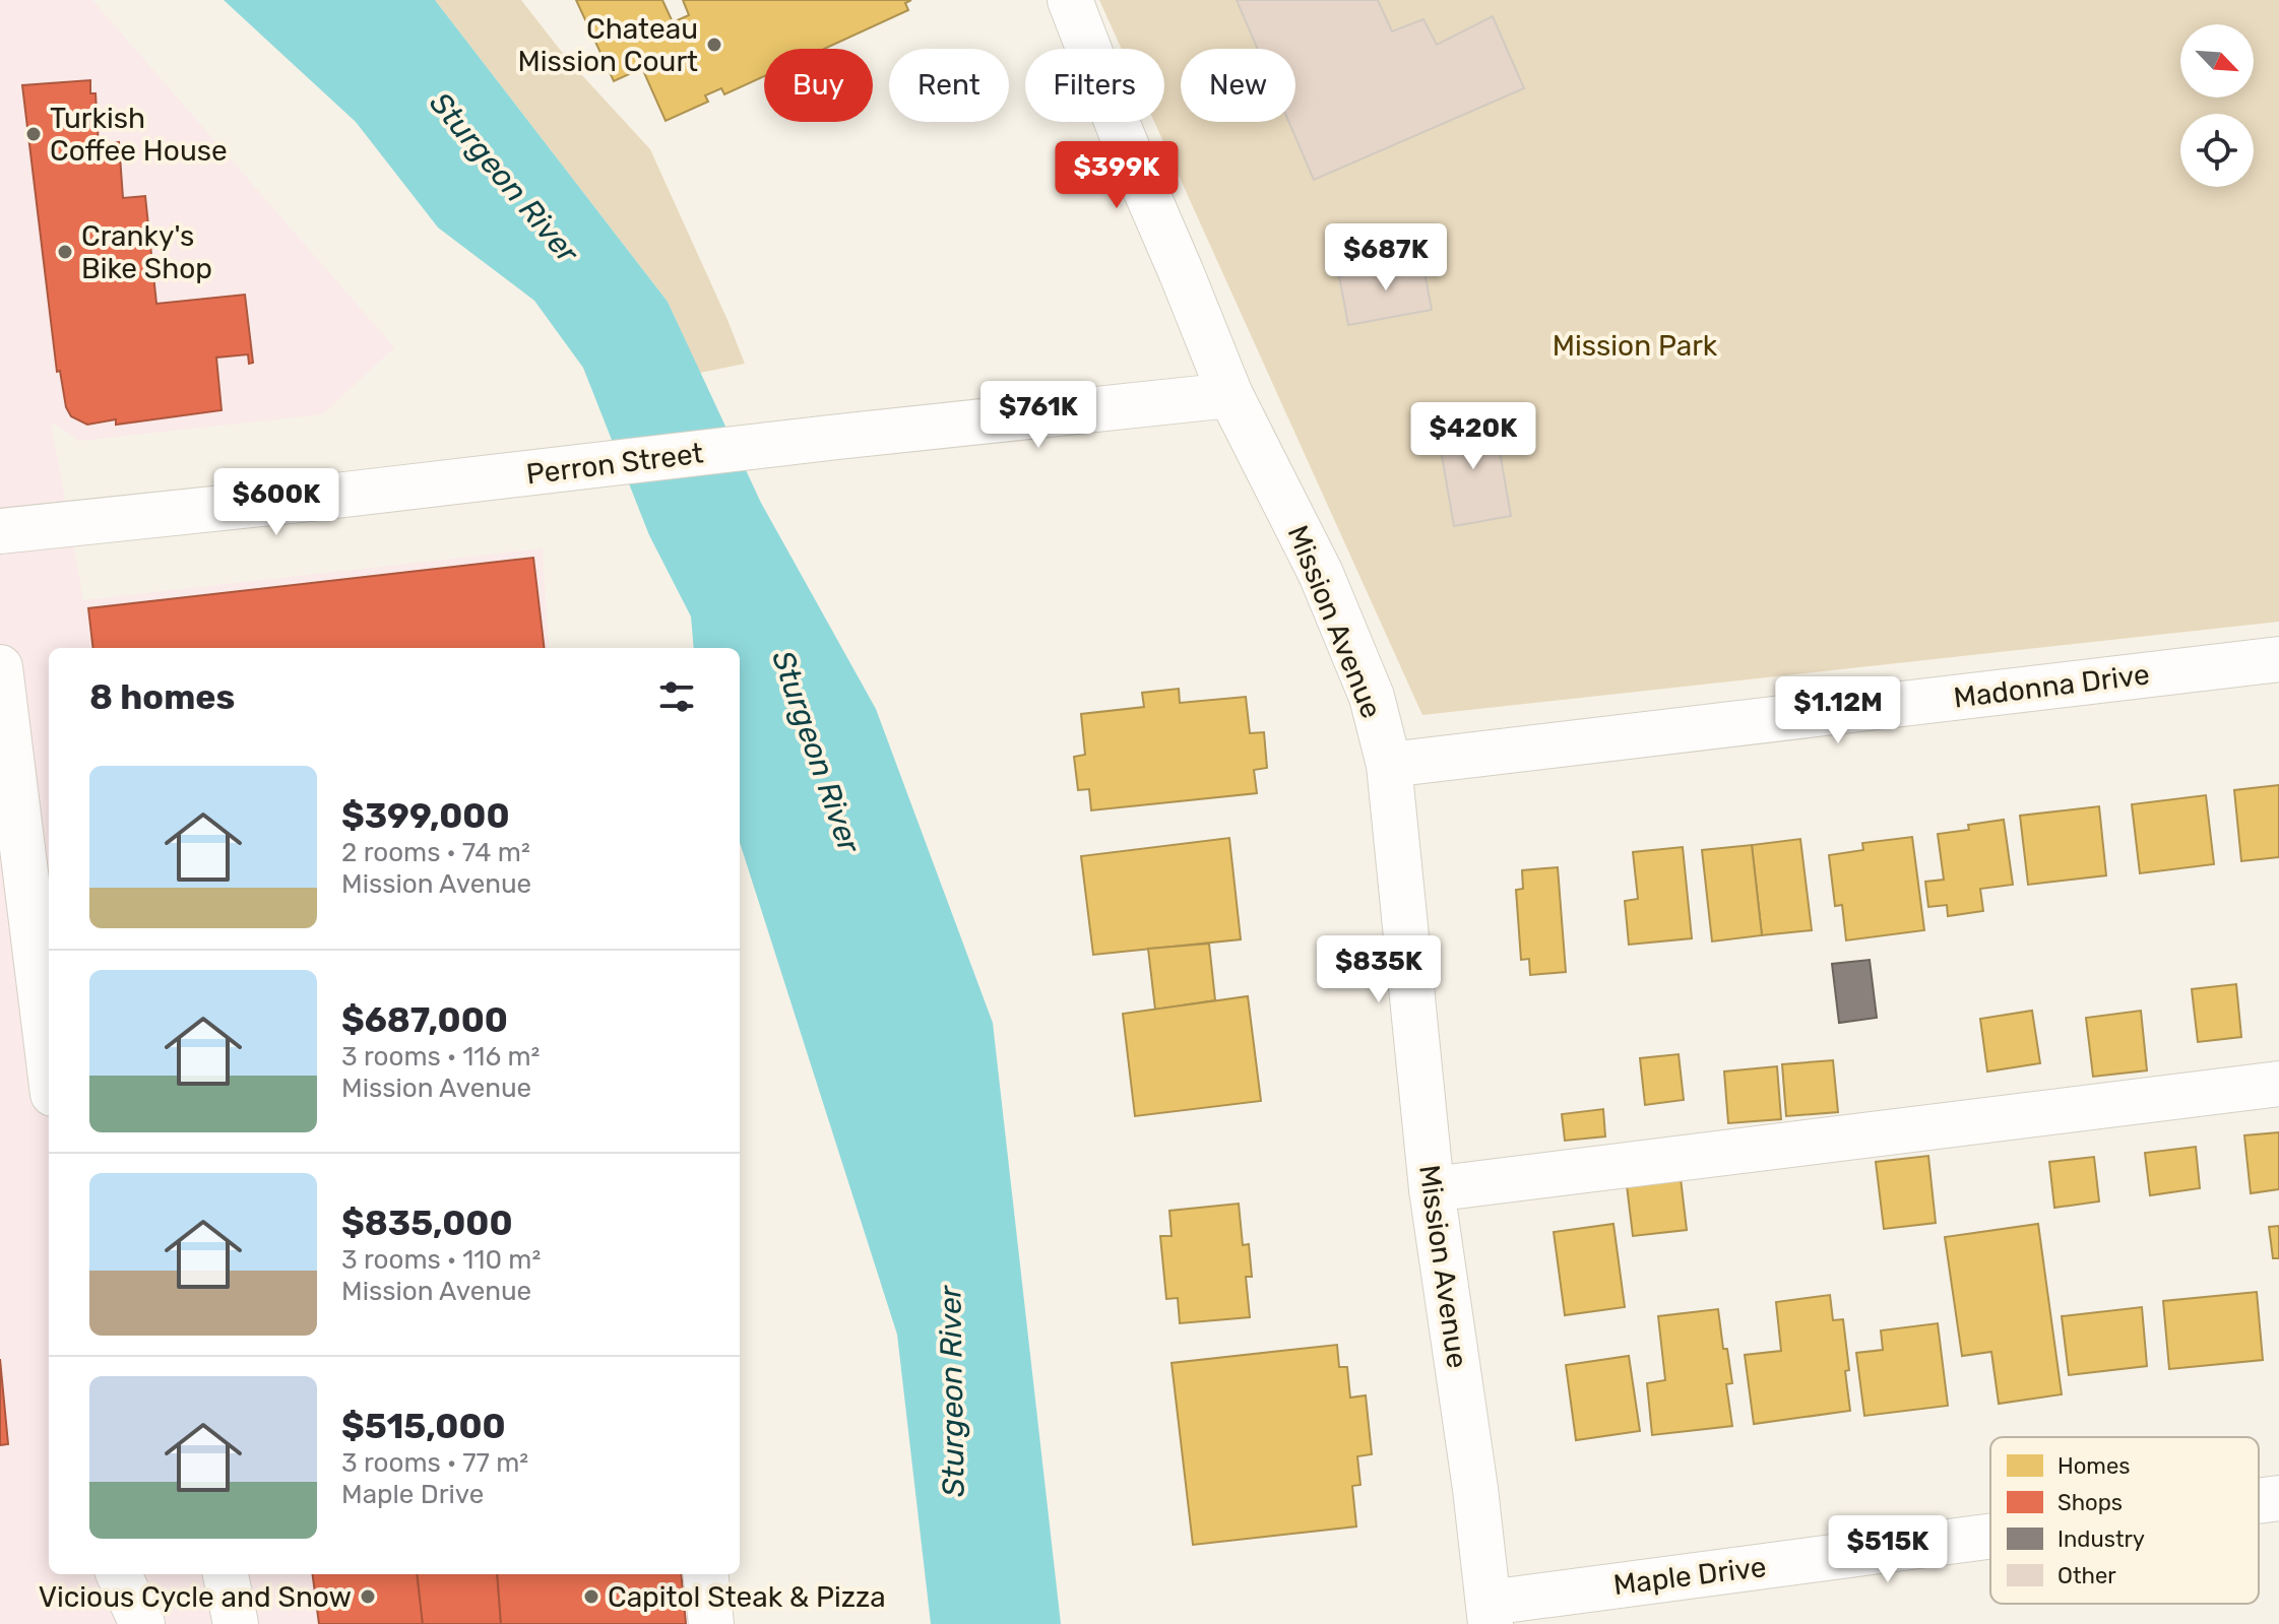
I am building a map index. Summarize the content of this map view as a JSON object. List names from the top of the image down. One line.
{"streets":{"street":["Perron Street","Mission Avenue","Madonna Drive","Maple Drive"]},"crossings":[["Perron Street","Mission Avenue"],["Mission Avenue","Madonna Drive"],["Mission Avenue","Maple Drive"]],"water":["Sturgeon River"],"parks":["Mission Park"],"places":["Chateau Mission Court","Turkish Coffee House","Cranky's Bike Shop","Vicious Cycle and Snow","Capitol Steak & Pizza"],"legend":["Homes","Shops","Industry","Other"],"north":"bottom right","page":{"chip":["Buy","Rent","Filters","New"],"price":["$399K","$687K","$761K","$420K","$600K","$1.12M","$835K","$515K"],"heading":"8 homes","list":[{"name":"$399,000","note":"2 rooms · 74 m² · Mission Avenue"},{"name":"$687,000","note":"3 rooms · 116 m² · Mission Avenue"},{"name":"$835,000","note":"3 rooms · 110 m² · Mission Avenue"},{"name":"$515,000","note":"3 rooms · 77 m² · Maple Drive"}]}}
